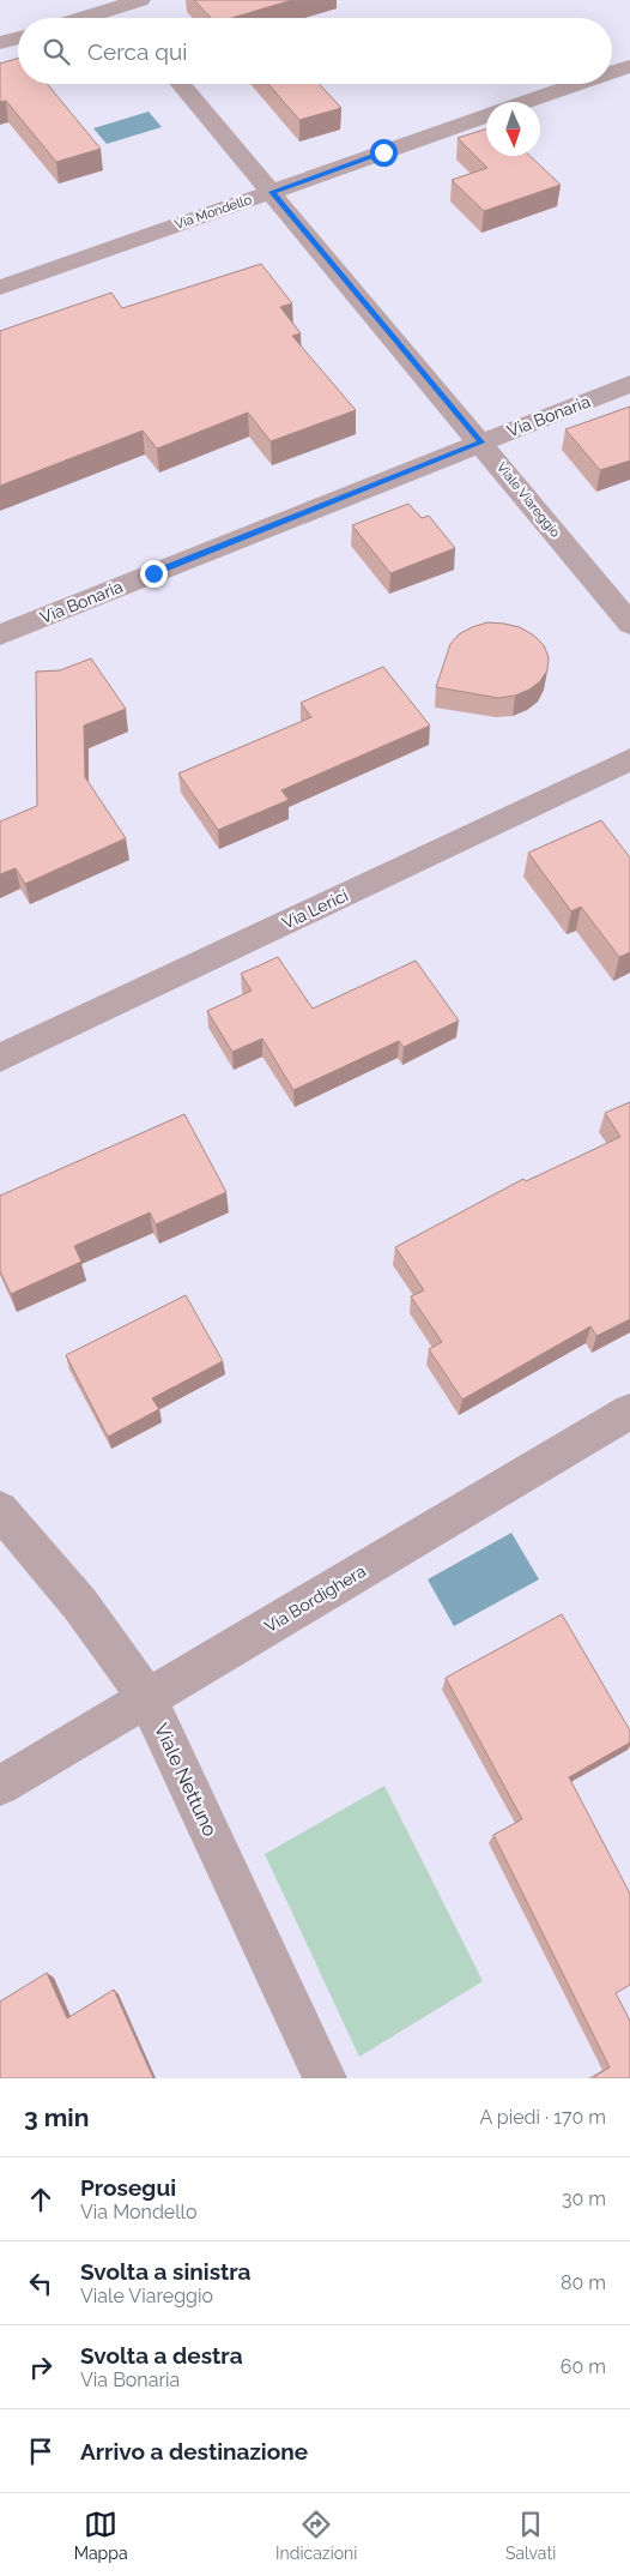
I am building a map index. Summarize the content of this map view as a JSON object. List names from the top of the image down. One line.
{"streets":{"street":["Via Mondello","Via Bonaria","Viale Viareggio","Via Lerici","Via Bordighera","Viale Nettuno"]},"crossings":[["Via Mondello","Viale Viareggio"],["Via Bonaria","Viale Viareggio"],["Via Bordighera","Viale Nettuno"]],"north":"bottom","page":{"search":"Cerca qui","heading":["3 min","A piedi · 170 m"],"list":[["Prosegui","Via Mondello","30 m"],["Svolta a sinistra","Viale Viareggio","80 m"],["Svolta a destra","Via Bonaria","60 m"],"Arrivo a destinazione"],"nav":["Mappa","Indicazioni","Salvati"]}}
